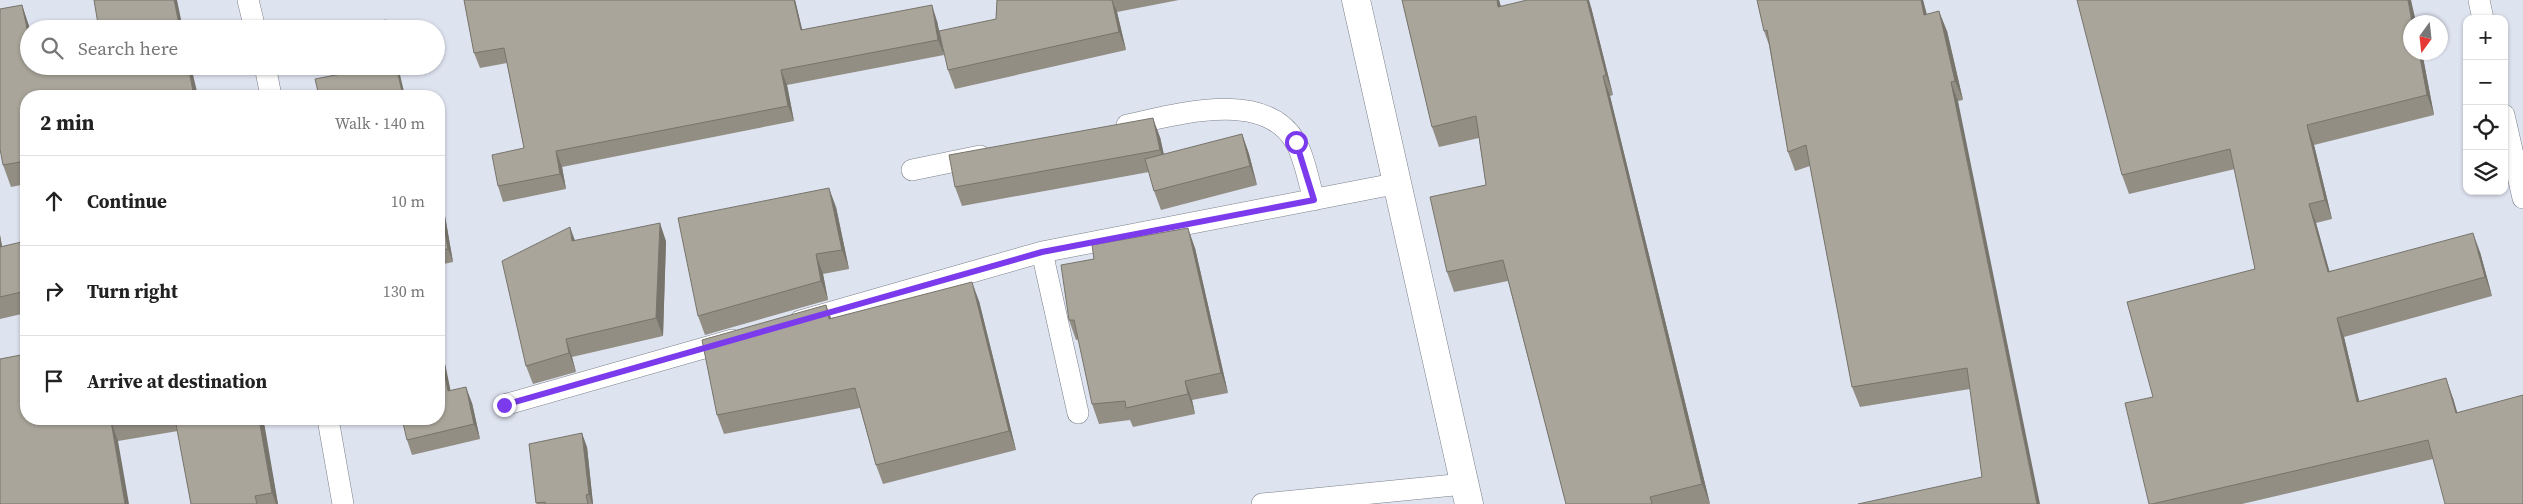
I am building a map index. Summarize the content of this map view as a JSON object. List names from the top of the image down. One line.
{"north":"bottom","page":{"map_buttons":["+","−"],"search":"Search here","heading":["2 min","Walk · 140 m"],"list":[["Continue","10 m"],["Turn right","130 m"],"Arrive at destination"]}}
